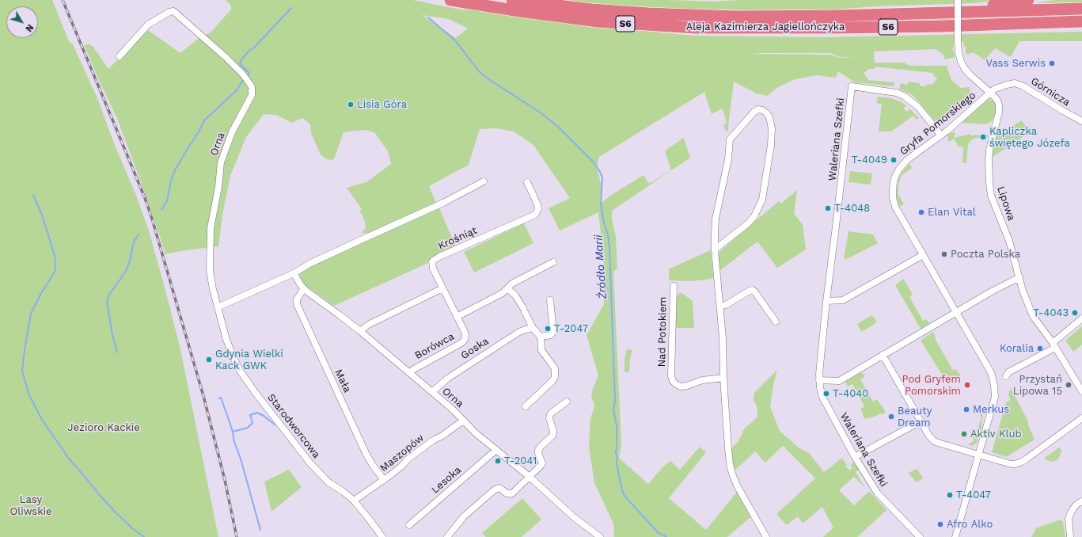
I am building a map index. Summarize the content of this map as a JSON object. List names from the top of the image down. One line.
{"streets":{"highway":["S6","Aleja Kazimierza Jagiellończyka"],"street":["Górnicza","Gryfa Pomorskiego","Waleriana Szefki","Orna","Lipowa","Krośniąt","Nad Potokiem","Borówca","Goska","Mała","Starodworcowa","Maszopów","Lesoka"]},"crossings":[["S6","Aleja Kazimierza Jagiellończyka"],["Górnicza","Gryfa Pomorskiego"],["Górnicza","Lipowa"],["Gryfa Pomorskiego","Waleriana Szefki"],["Gryfa Pomorskiego","Lipowa"],["Orna","Borówca"],["Orna","Goska"],["Orna","Mała"],["Orna","Starodworcowa"],["Orna","Maszopów"],["Orna","Lesoka"],["Krośniąt","Borówca"],["Mała","Maszopów"],["Starodworcowa","Maszopów"]],"water":["Źródło Marii"],"parks":["Jezioro Kackie","Lasy Oliwskie"],"places":["Vass Serwis","Lisia Góra","Kapliczka świętego Józefa","T-4049","T-4048","Elan Vital","Poczta Polska","T-4043","T-2047","Koralia","Gdynia Wielki Kack GWK","Pod Gryfem Pomorskim","Przystań Lipowa 15","T-4040","Merkus","Beauty Dream","Aktiv Klub","T-2041","T-4047","Afro Alko"],"north":"bottom right"}
